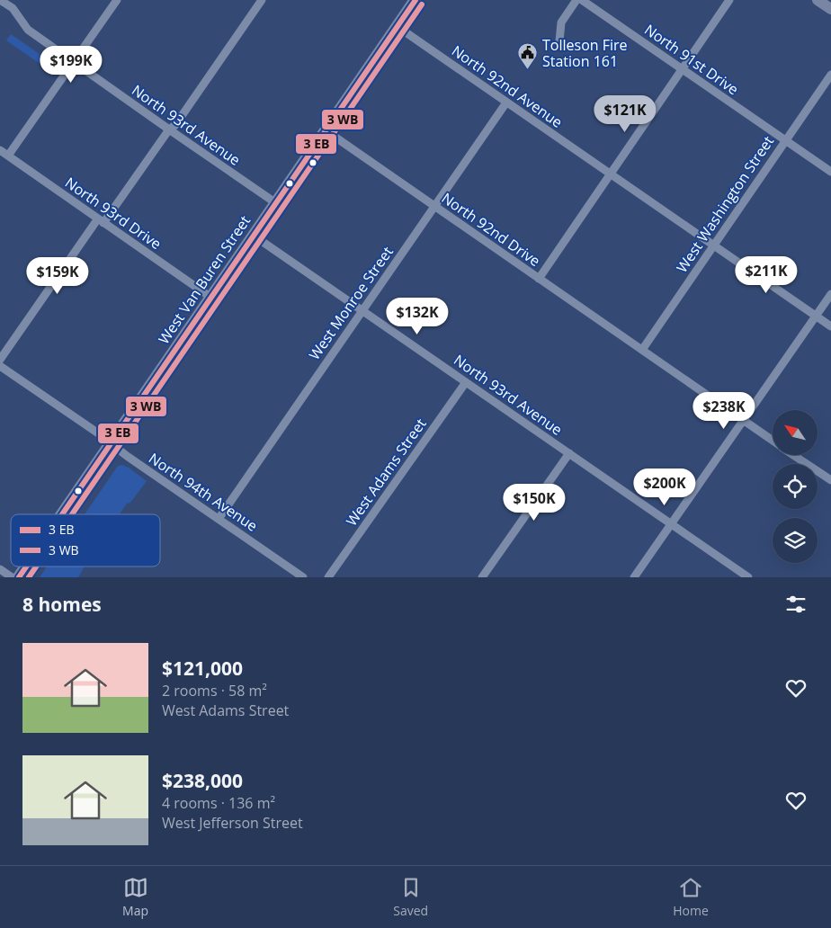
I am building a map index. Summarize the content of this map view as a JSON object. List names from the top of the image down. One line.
{"streets":{"main road":["West Van Buren Street"],"street":["North 91st Drive","North 92nd Avenue","North 93rd Avenue","West Washington Street","North 93rd Drive","North 92nd Drive","West Monroe Street","West Adams Street","North 94th Avenue"]},"crossings":[["North 91st Drive","West Washington Street"],["North 92nd Avenue","West Washington Street"],["North 92nd Avenue","West Van Buren Street"],["North 92nd Avenue","West Monroe Street"],["North 93rd Avenue","West Van Buren Street"],["North 93rd Avenue","West Monroe Street"],["North 93rd Avenue","West Adams Street"],["West Washington Street","North 92nd Drive"],["North 93rd Drive","West Van Buren Street"],["North 92nd Drive","West Van Buren Street"],["North 92nd Drive","West Monroe Street"],["West Van Buren Street","North 94th Avenue"],["West Monroe Street","North 94th Avenue"]],"places":{"public building":["Tolleson Fire Station 161"]},"legend":["3 EB","3 WB"],"north":"top left","page":{"price":["$199K","$121K","$211K","$159K","$132K","$238K","$200K","$150K"],"heading":"8 homes","list":[{"name":"$121,000","note":"2 rooms · 58 m² · West Adams Street"},{"name":"$238,000","note":"4 rooms · 136 m² · West Jefferson Street"}],"tabs":["Map","Saved","Home"]}}
